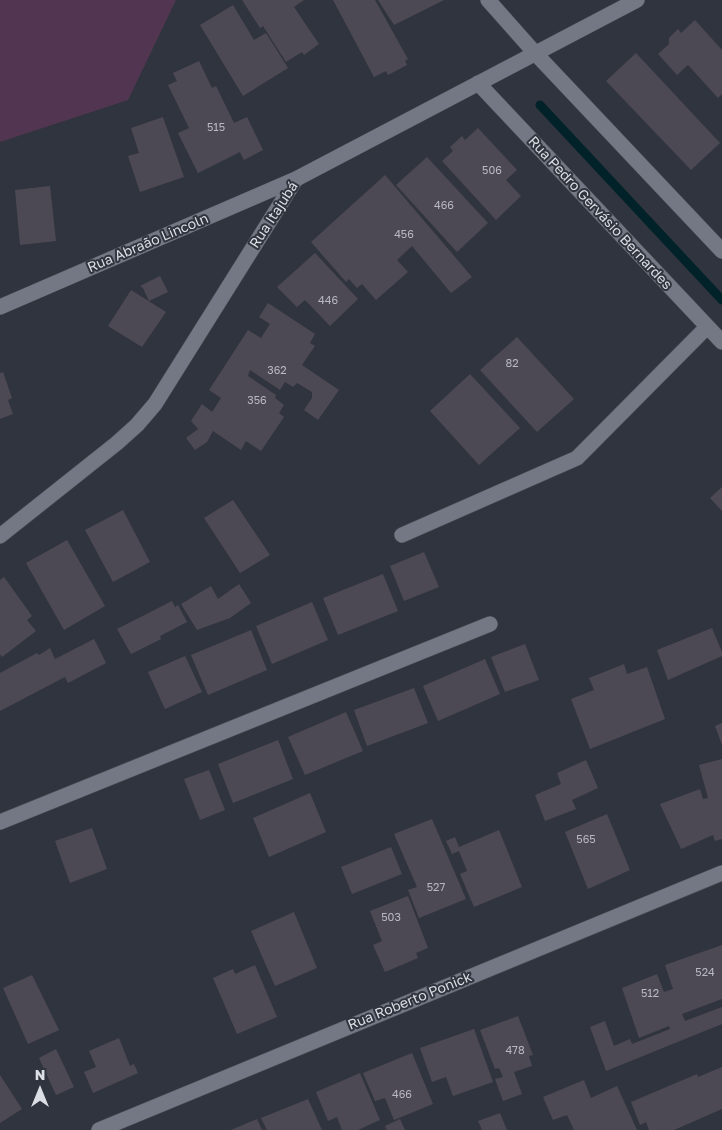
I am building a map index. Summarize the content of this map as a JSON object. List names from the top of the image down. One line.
{"streets":{"street":["Rua Pedro Gervásio Bernardes","Rua Itajubá","Rua Abraão Lincoln","Rua Roberto Ponick"]},"crossings":[["Rua Pedro Gervásio Bernardes","Rua Itajubá"],["Rua Itajubá","Rua Abraão Lincoln"]],"house_numbers":["515","506","466","456","446","82","362","356","565","527","503","524","512","478","466"],"north":"top"}
